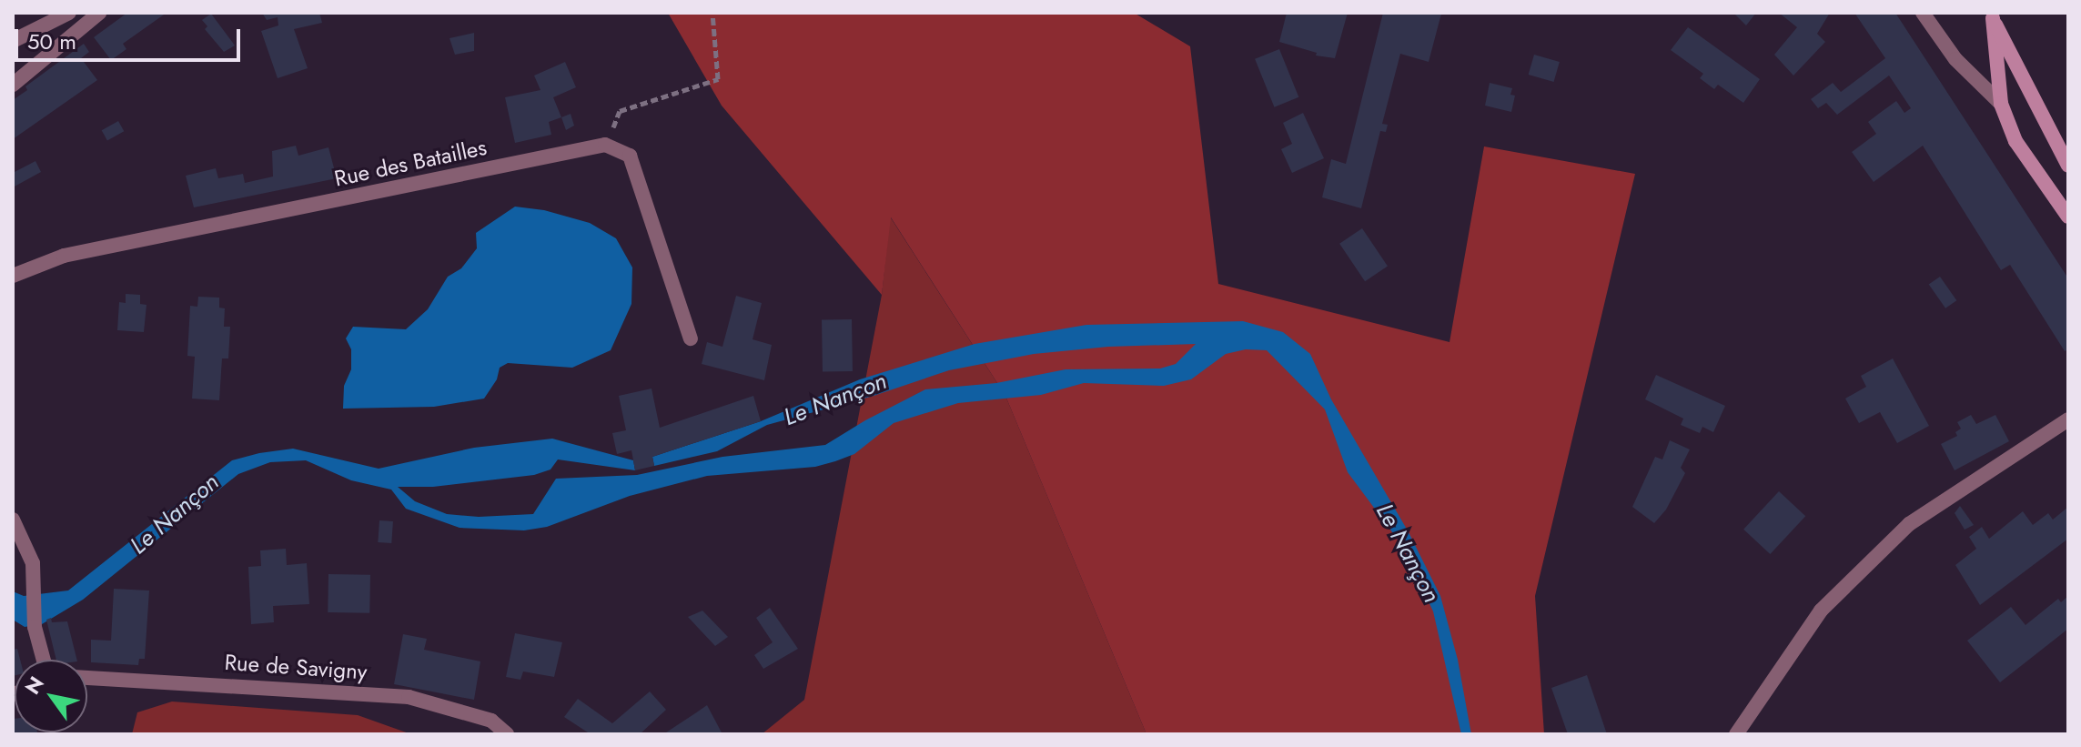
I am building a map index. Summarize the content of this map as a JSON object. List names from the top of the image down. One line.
{"streets":{"street":["Rue des Batailles","Rue de Savigny"]},"water":["Le Nançon"],"scale_bar":"50 m","north":"top left"}
